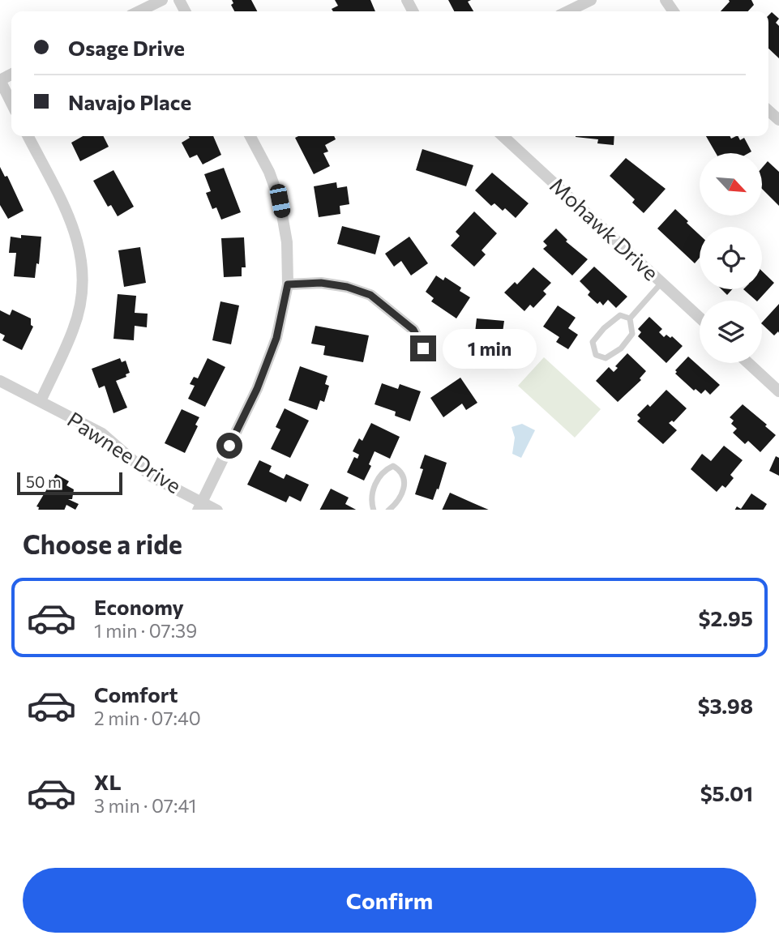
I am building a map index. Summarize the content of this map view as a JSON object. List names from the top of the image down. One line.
{"streets":{"street":["Mohawk Drive","Pawnee Drive"]},"scale_bar":"50 m","north":"bottom right","page":{"banner":["Osage Drive","Navajo Place"],"bubble":"1 min","scale":"50 m","heading":"Choose a ride","list":[{"name":"Economy","note":"1 min · 07:39","value":"$2.95"},{"name":"Comfort","note":"2 min · 07:40","value":"$3.98"},{"name":"XL","note":"3 min · 07:41","value":"$5.01"}],"buttons":"Confirm"}}
